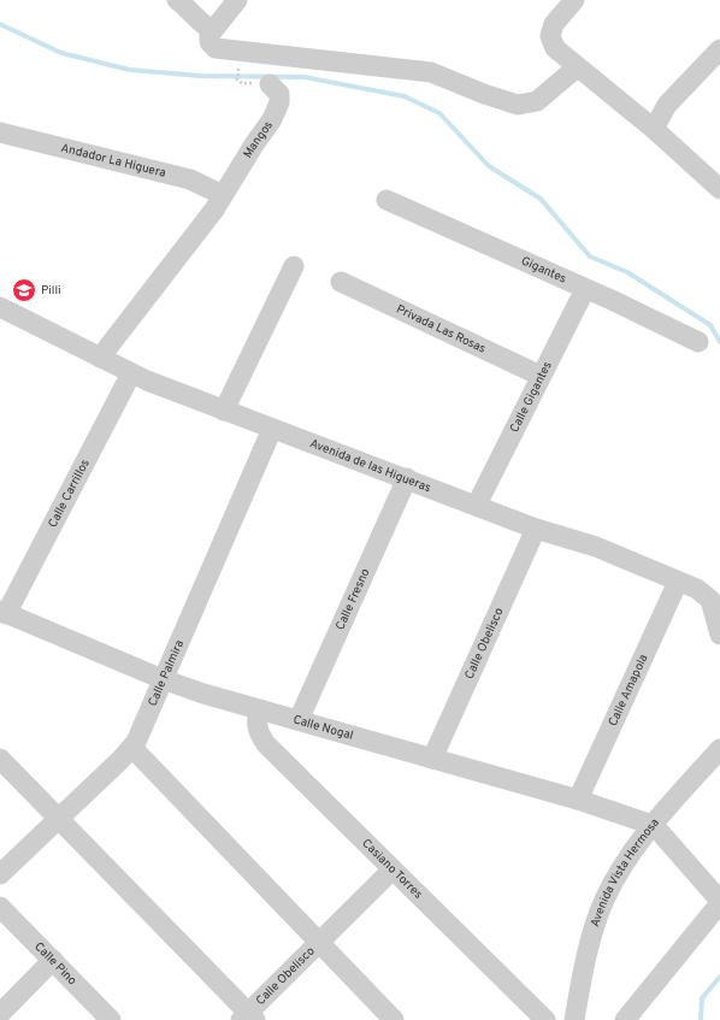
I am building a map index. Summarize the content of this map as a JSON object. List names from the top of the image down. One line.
{"streets":{"street":["Mangos","Andador La Higuera","Gigantes","Privada Las Rosas","Calle Gigantes","Avenida de las Higueras","Calle Carrillos","Calle Fresno","Calle Obelisco","Calle Palmira","Calle Amapola","Calle Nogal","Casiano Torres","Avenida Vista Hermosa","Calle Pino"]},"crossings":[["Mangos","Andador La Higuera"],["Gigantes","Calle Gigantes"],["Privada Las Rosas","Calle Gigantes"],["Calle Gigantes","Avenida de las Higueras"],["Avenida de las Higueras","Calle Carrillos"],["Avenida de las Higueras","Calle Fresno"],["Avenida de las Higueras","Calle Obelisco"],["Avenida de las Higueras","Calle Palmira"],["Avenida de las Higueras","Calle Amapola"],["Calle Carrillos","Calle Nogal"],["Calle Fresno","Calle Nogal"],["Calle Obelisco","Calle Nogal"],["Calle Obelisco","Casiano Torres"],["Calle Palmira","Calle Nogal"],["Calle Amapola","Calle Nogal"],["Calle Nogal","Casiano Torres"],["Calle Nogal","Avenida Vista Hermosa"]],"places":{"school or university":["Pilli"]}}
